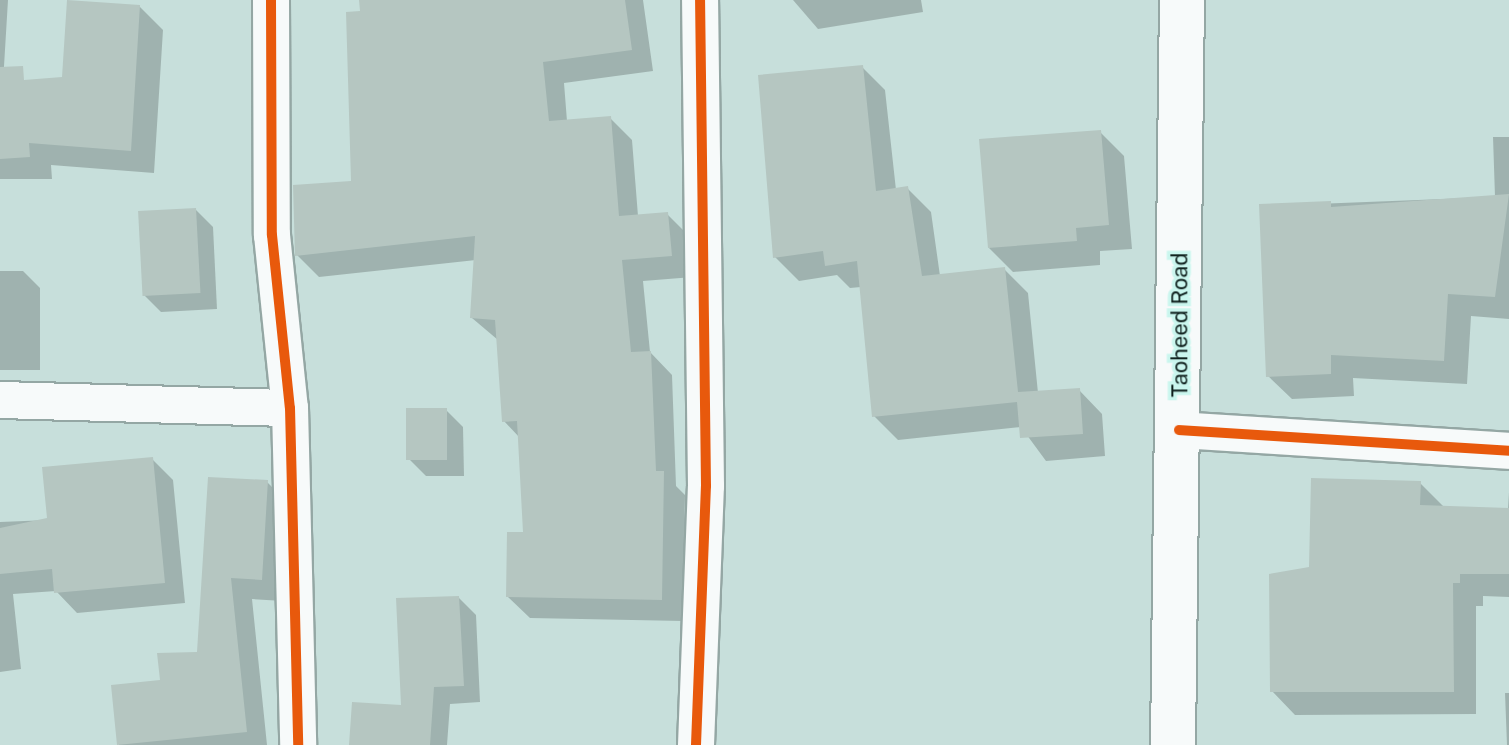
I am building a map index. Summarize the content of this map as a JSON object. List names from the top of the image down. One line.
{"streets":{"main road":["Taoheed Road"]}}
